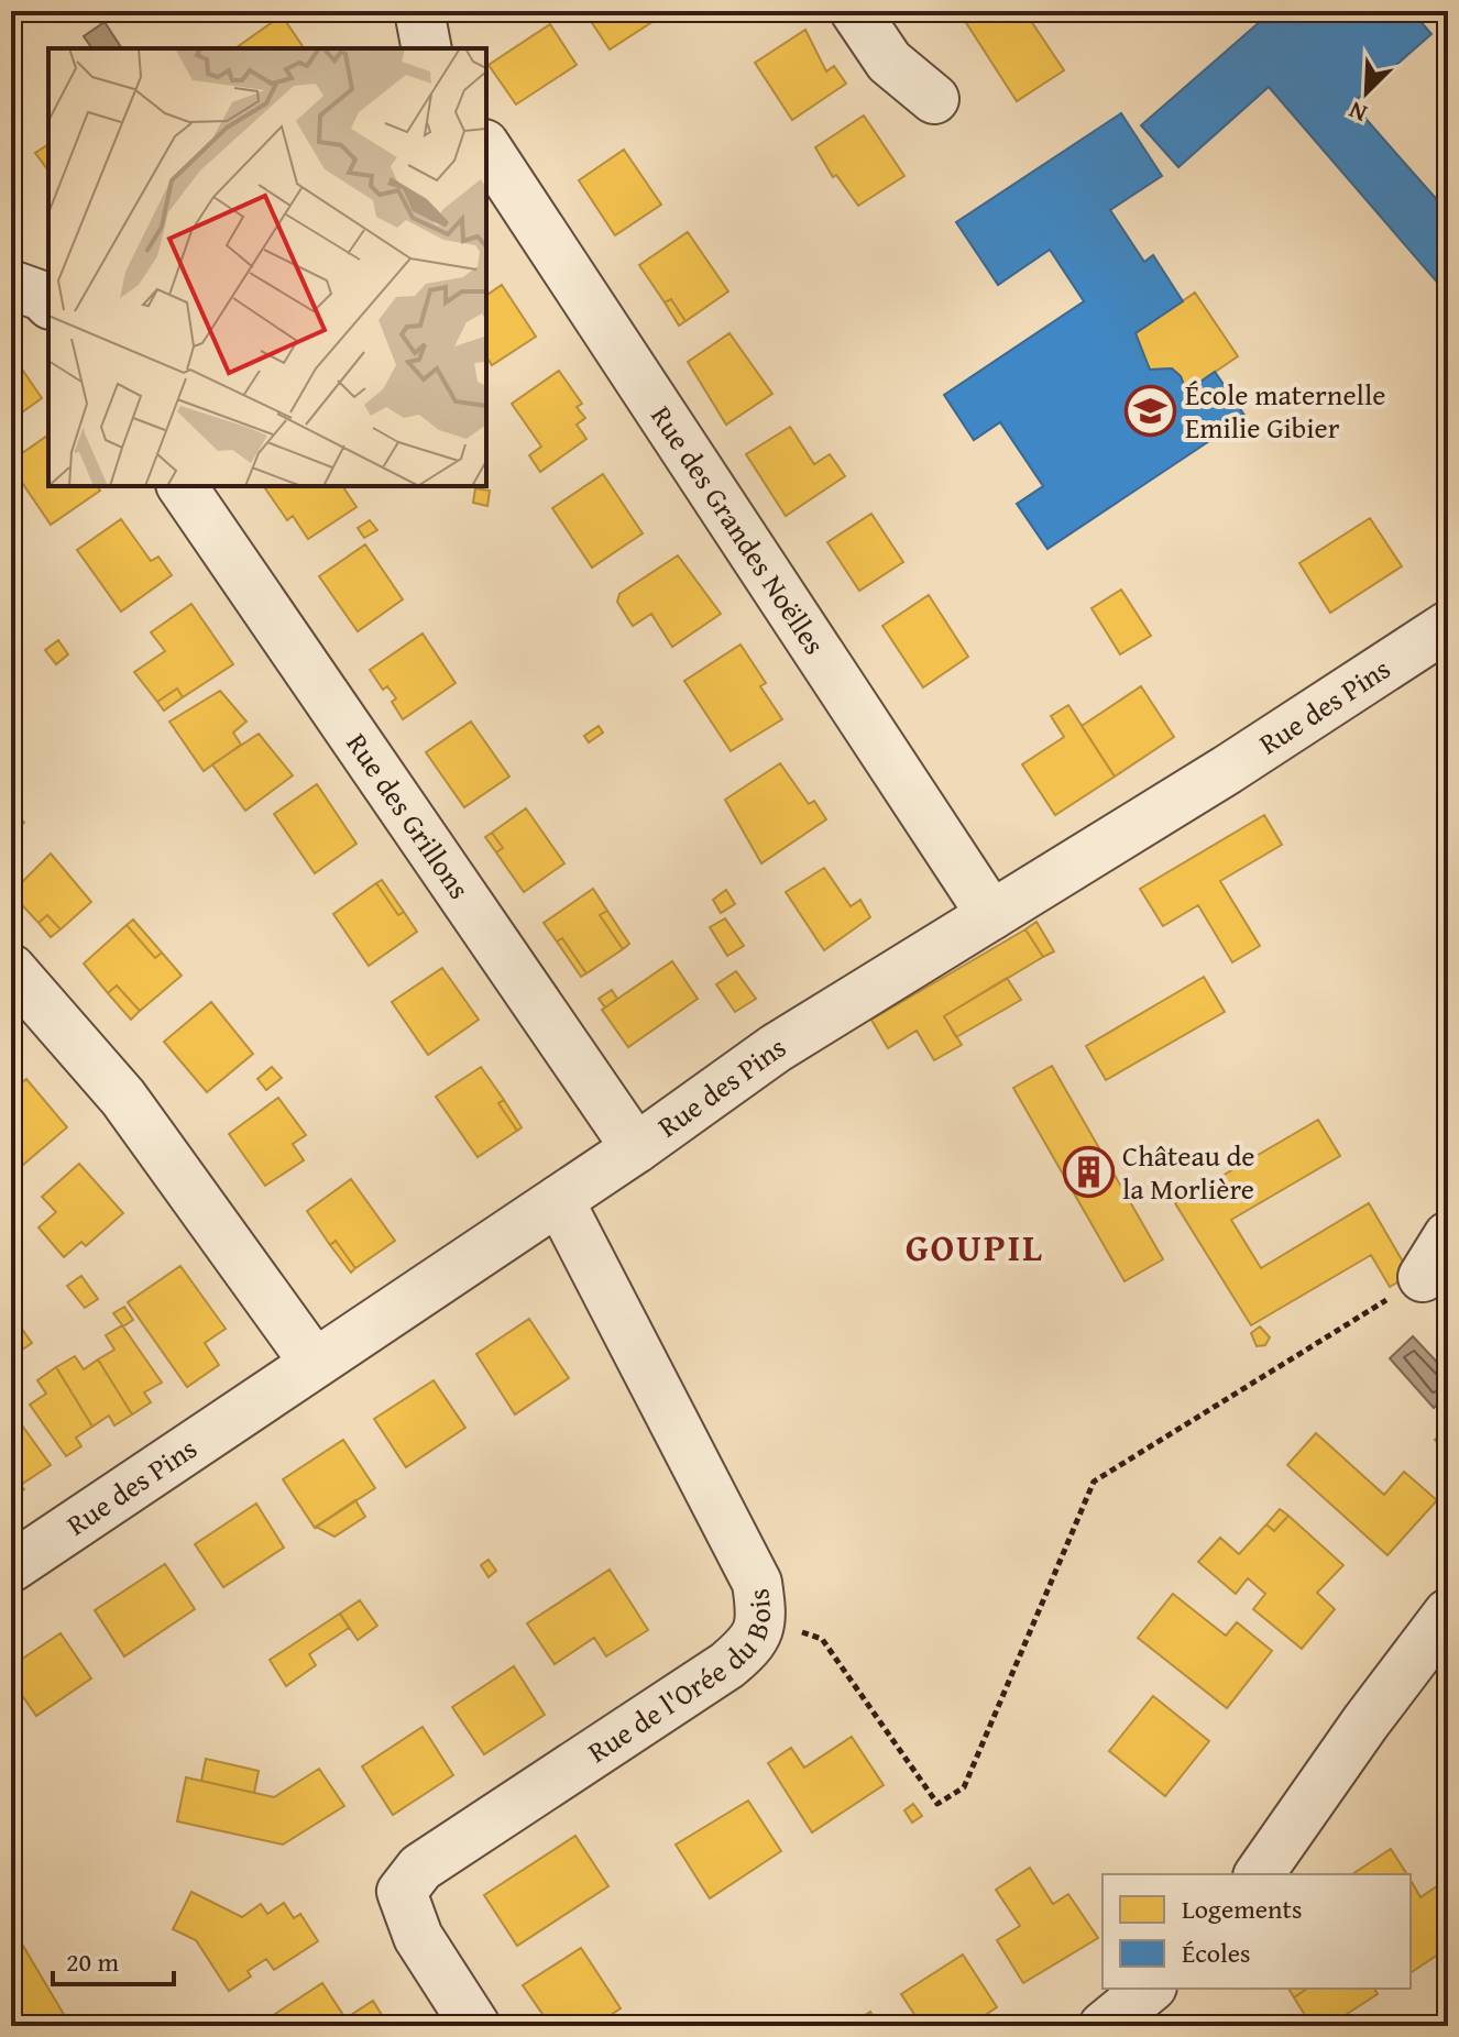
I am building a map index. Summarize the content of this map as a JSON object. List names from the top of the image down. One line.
{"streets":{"street":["Rue des Grandes Noëlles","Rue des Pins","Rue des Grillons","Rue de l'Orée du Bois"]},"crossings":[["Rue des Grandes Noëlles","Rue des Pins"],["Rue des Pins","Rue des Grillons"],["Rue des Pins","Rue de l'Orée du Bois"]],"districts":["GOUPIL"],"places":{"school or university":["École maternelle Emilie Gibier"],"building":["Château de la Morlière"]},"legend":["Logements","Écoles"],"scale_bar":"20 m","north":"bottom left"}
